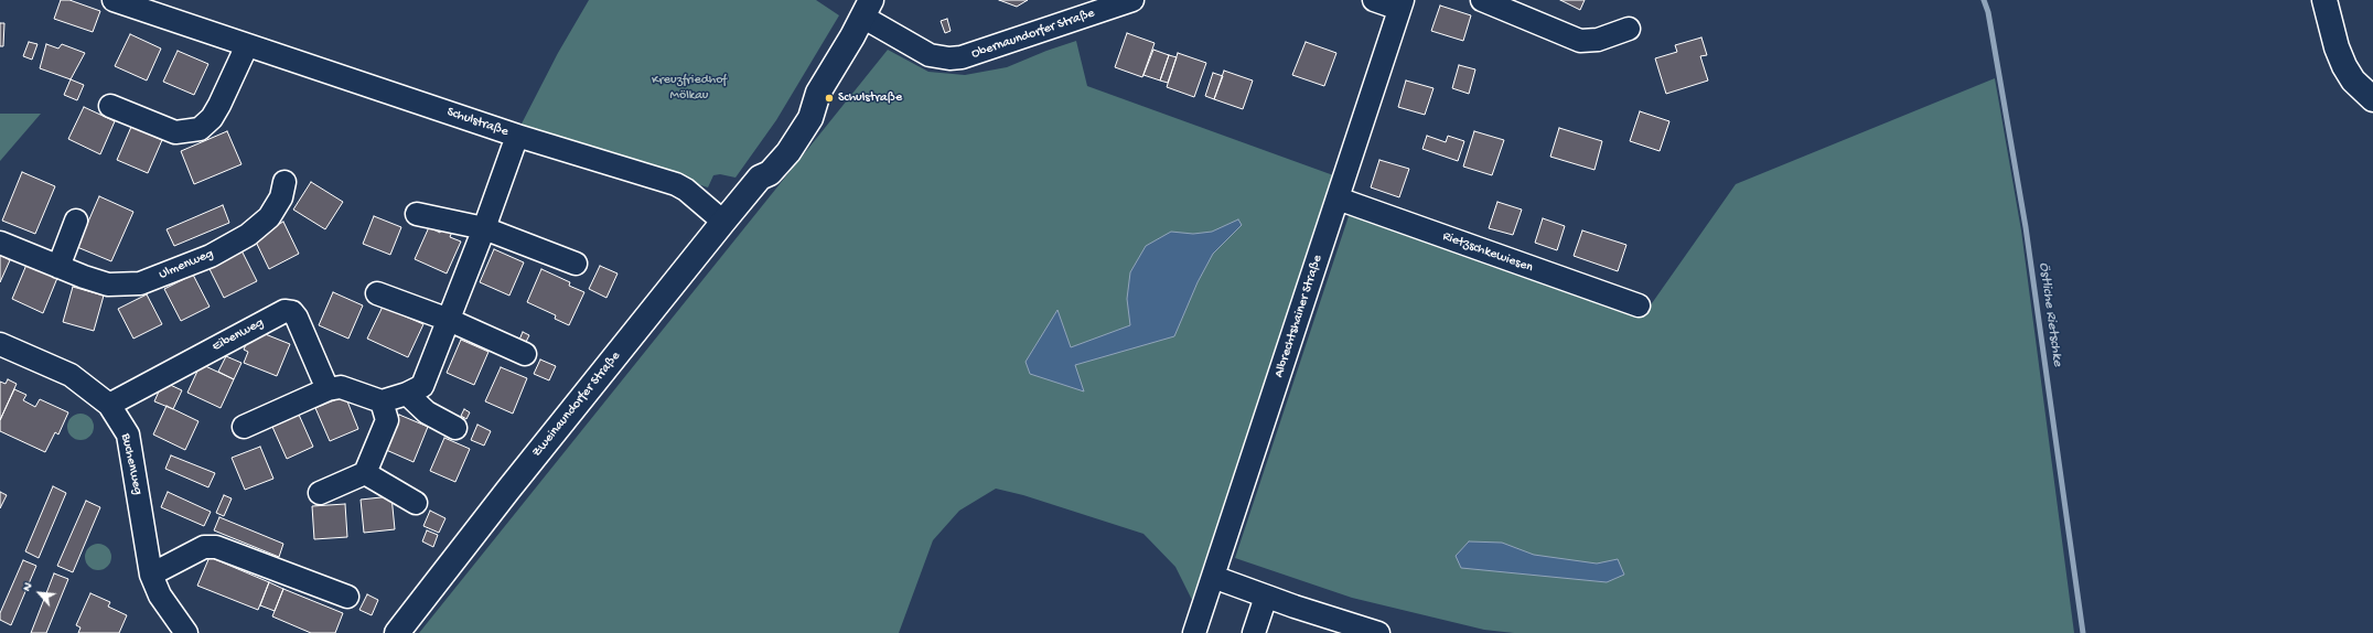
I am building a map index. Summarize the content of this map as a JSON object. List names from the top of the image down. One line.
{"streets":{"street":["Obernaundorfer Straße","Schulstraße","Rietzschkewiesen","Ulmenweg","Albrechtshainer Straße","Eibenweg","Zweinaundorfer Straße","Buchenweg"]},"crossings":[["Obernaundorfer Straße","Zweinaundorfer Straße"],["Schulstraße","Zweinaundorfer Straße"],["Rietzschkewiesen","Albrechtshainer Straße"],["Eibenweg","Buchenweg"]],"water":["Östliche Rietschke"],"parks":["Kreuzfriedhof Mölkau"],"places":["Schulstraße"],"north":"top left"}
